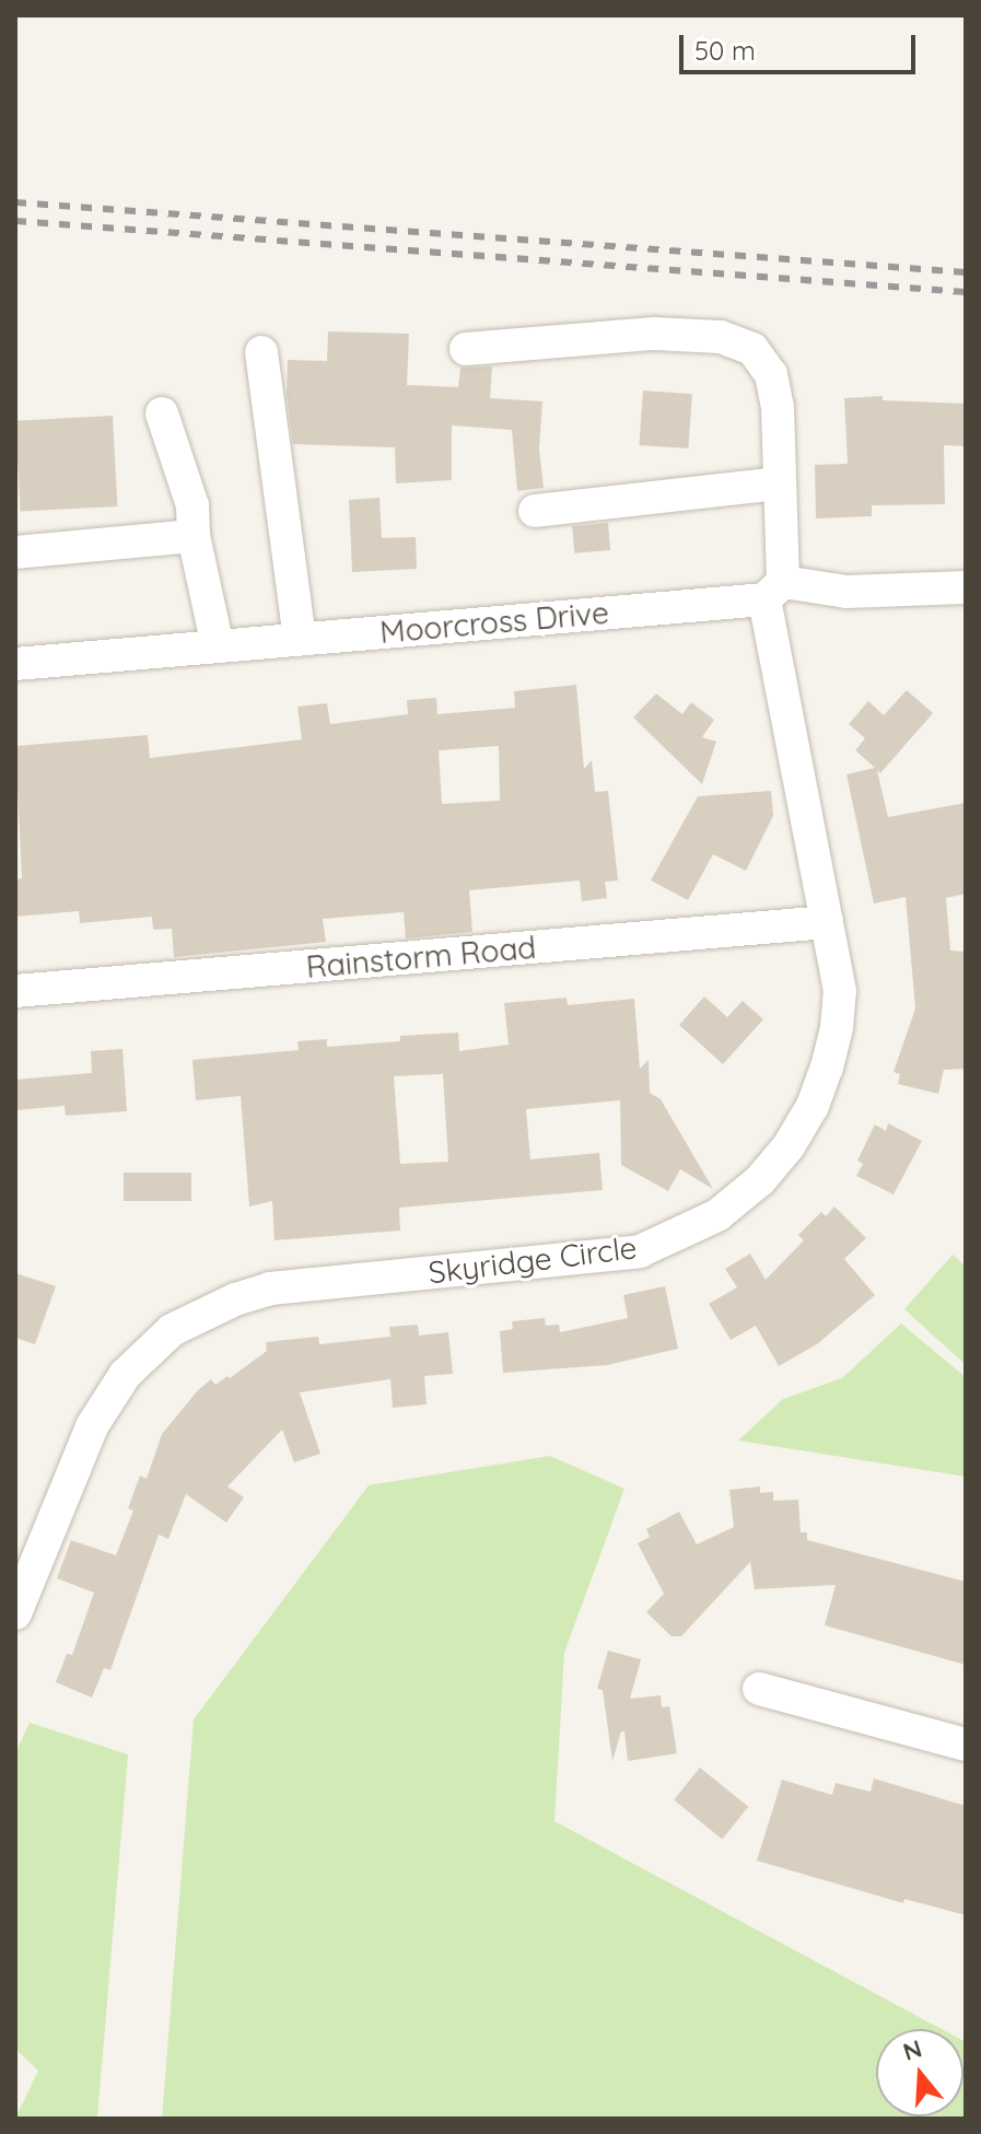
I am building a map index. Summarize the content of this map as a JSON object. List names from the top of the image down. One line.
{"streets":{"street":["Moorcross Drive","Rainstorm Road","Skyridge Circle"]},"crossings":[["Moorcross Drive","Skyridge Circle"],["Rainstorm Road","Skyridge Circle"]],"scale_bar":"50 m","north":"top"}
